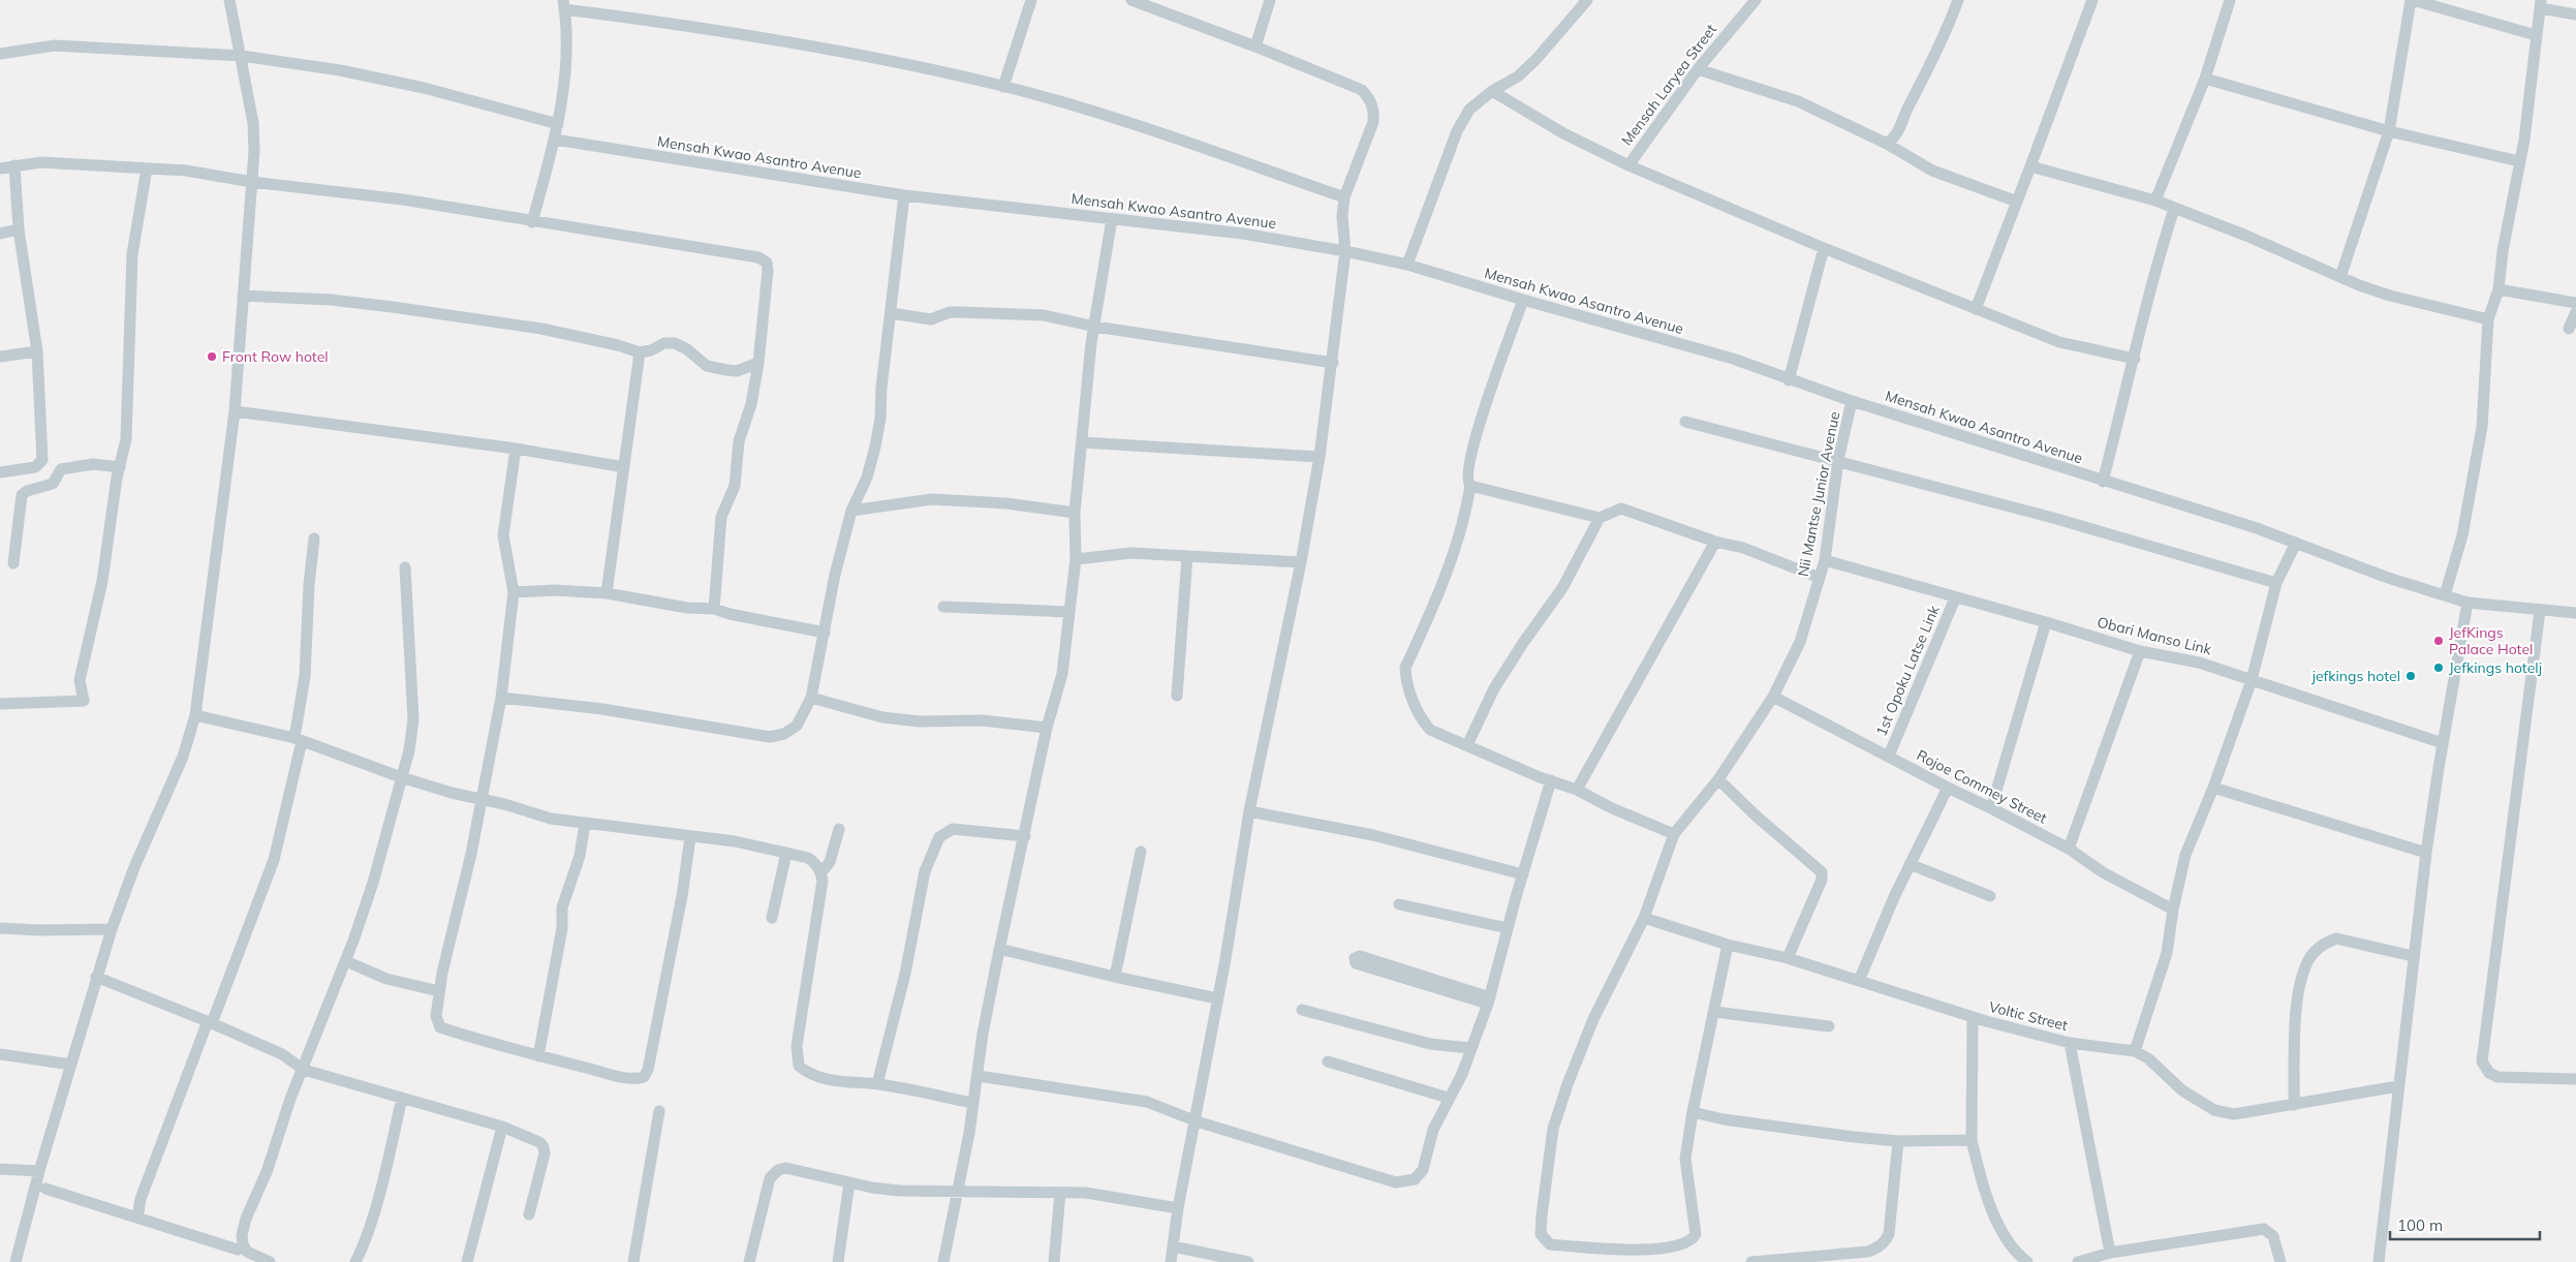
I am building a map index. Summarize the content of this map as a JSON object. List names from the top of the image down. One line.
{"streets":{"street":["Mensah Laryea Street","Mensah Kwao Asantro Avenue","Nii Mantse Junior Avenue","Obari Manso Link","1st Opoku Latse Link","Rojoe Commey Street","Voltic Street"]},"crossings":[["Mensah Kwao Asantro Avenue","Nii Mantse Junior Avenue"],["Nii Mantse Junior Avenue","Obari Manso Link"],["Nii Mantse Junior Avenue","Rojoe Commey Street"],["Nii Mantse Junior Avenue","Voltic Street"],["Obari Manso Link","1st Opoku Latse Link"],["1st Opoku Latse Link","Rojoe Commey Street"]],"places":["Front Row hotel","JefKings Palace Hotel","Jefkings hotelj","jefkings hotel"],"scale_bar":"100 m"}
